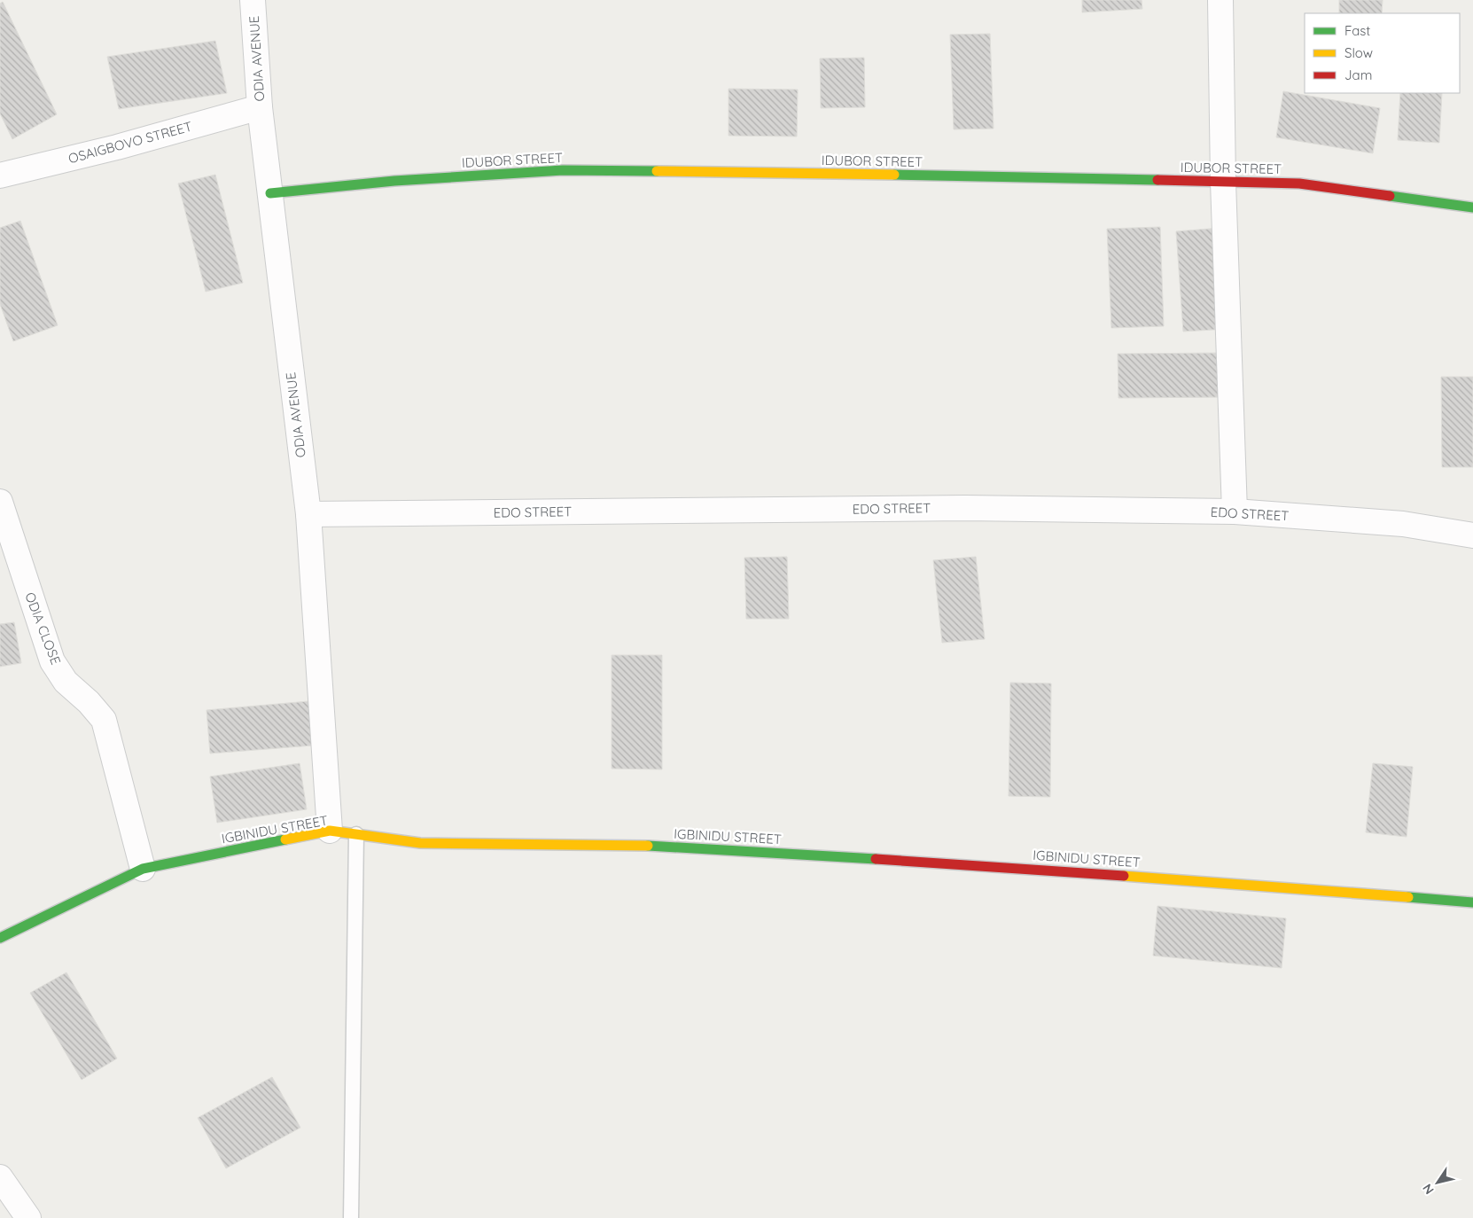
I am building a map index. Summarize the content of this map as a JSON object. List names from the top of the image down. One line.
{"streets":{"street":["ODIA AVENUE","OSAIGBOVO STREET","IDUBOR STREET","EDO STREET","ODIA CLOSE","IGBINIDU STREET"]},"crossings":[["ODIA AVENUE","OSAIGBOVO STREET"],["ODIA AVENUE","IDUBOR STREET"],["ODIA AVENUE","EDO STREET"],["ODIA AVENUE","IGBINIDU STREET"],["ODIA CLOSE","IGBINIDU STREET"]],"legend":["Fast","Slow","Jam"],"north":"bottom left"}
